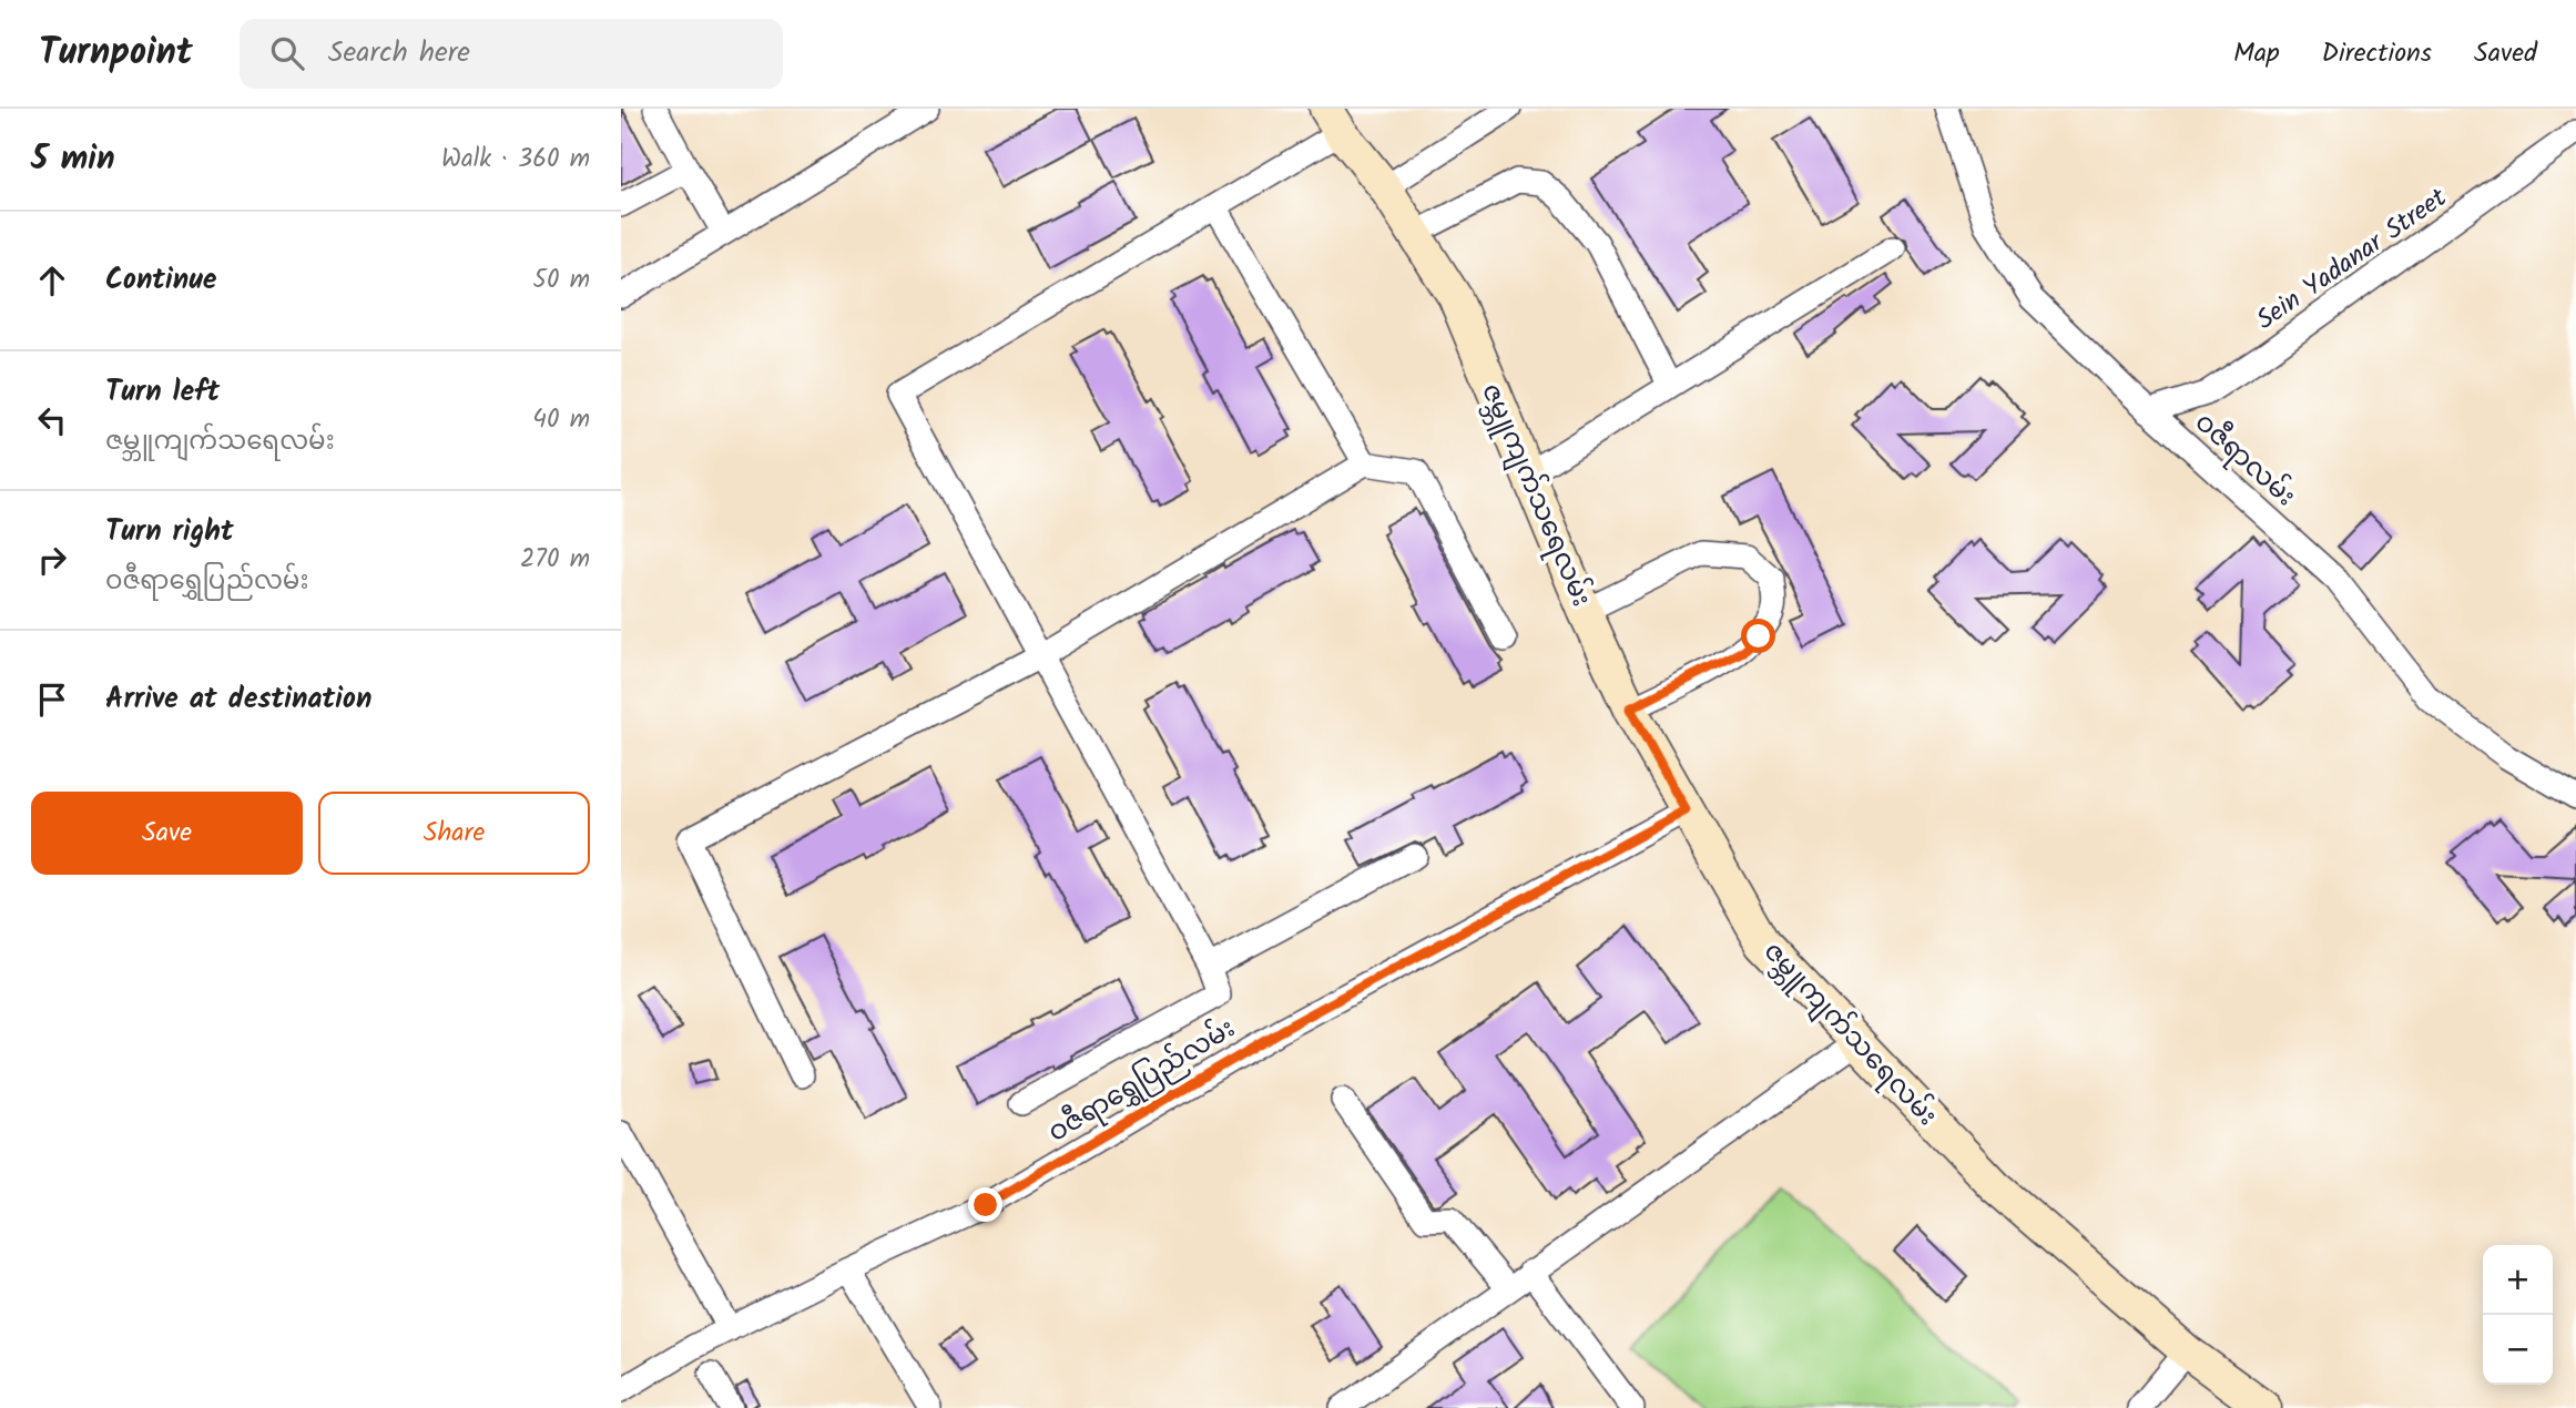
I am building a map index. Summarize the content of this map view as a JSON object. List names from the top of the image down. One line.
{"streets":{"main road":["ဇမ္ဘူကျက်သရေလမ်း"],"street":["Sein Yadanar Street","ဝဇီရာလမ်း","ဝဇီရာရွှေပြည်လမ်း"]},"crossings":[["Sein Yadanar Street","ဝဇီရာလမ်း"],["ဇမ္ဘူကျက်သရေလမ်း","ဝဇီရာရွှေပြည်လမ်း"]],"page":{"header":"Turnpoint","search":"Search here","nav":["Map","Directions","Saved"],"heading":["5 min","Walk · 360 m"],"list":[["Continue","50 m"],["Turn left","ဇမ္ဘူကျက်သရေလမ်း","40 m"],["Turn right","ဝဇီရာရွှေပြည်လမ်း","270 m"],"Arrive at destination"],"buttons":["Save","Share"],"map_buttons":["+","−"]}}
